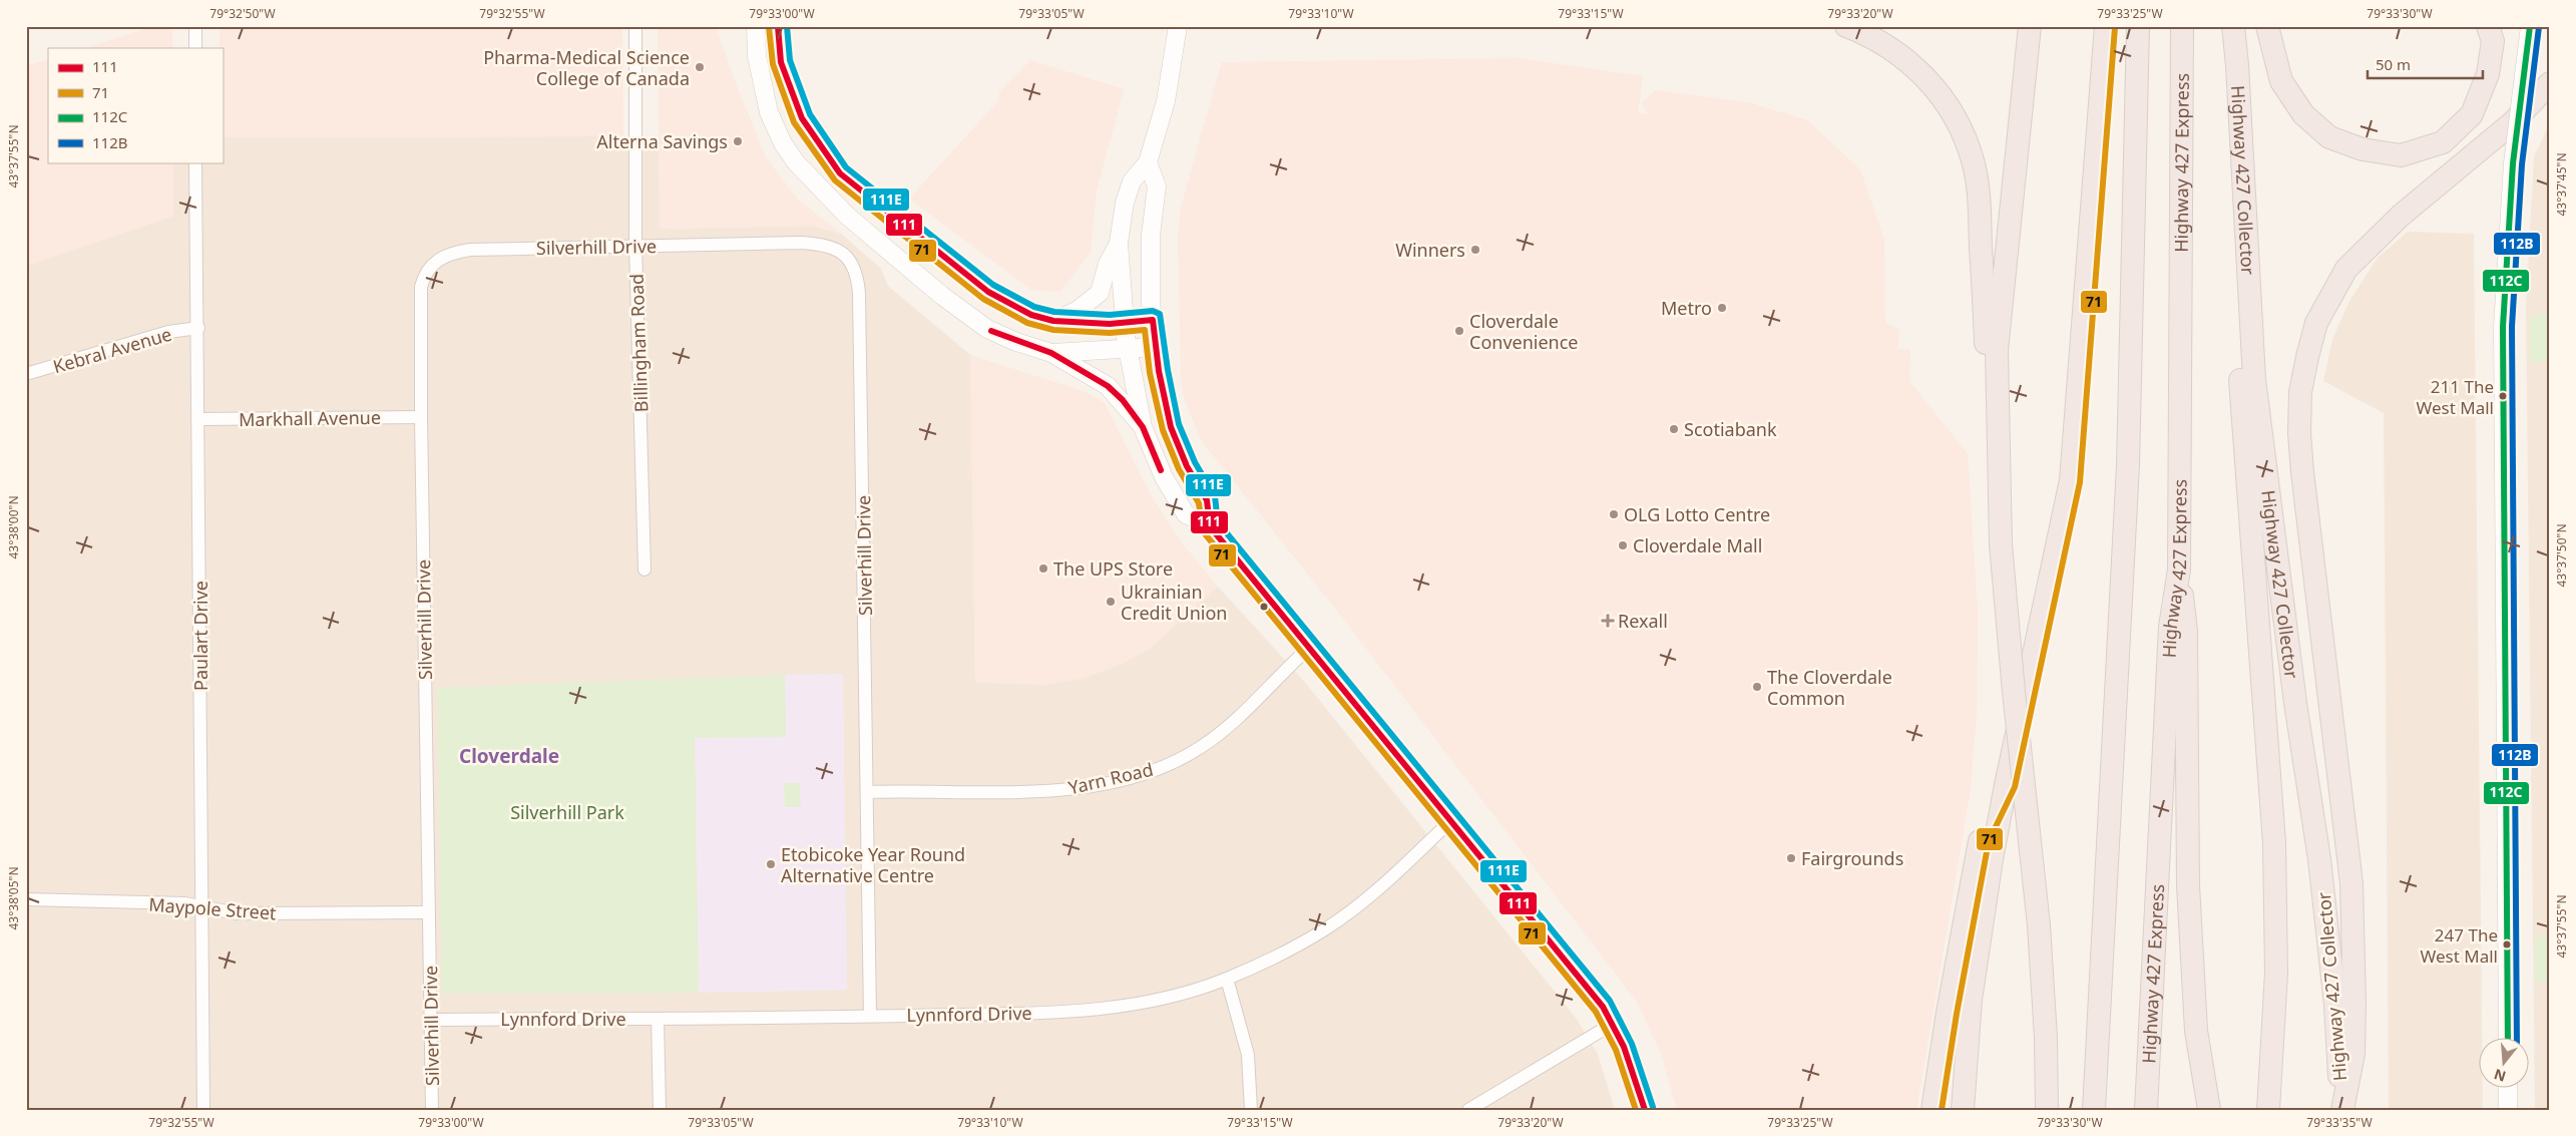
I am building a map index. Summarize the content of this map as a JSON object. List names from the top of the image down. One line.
{"streets":{"highway":["Highway 427 Express","Highway 427 Collector"],"street":["Silverhill Drive","Billingham Road","Kebral Avenue","Markhall Avenue","Paulart Drive","Yarn Road","Maypole Street","Lynnford Drive"]},"crossings":[["Silverhill Drive","Billingham Road"],["Silverhill Drive","Markhall Avenue"],["Silverhill Drive","Yarn Road"],["Silverhill Drive","Maypole Street"],["Silverhill Drive","Lynnford Drive"],["Kebral Avenue","Paulart Drive"],["Markhall Avenue","Paulart Drive"],["Paulart Drive","Maypole Street"]],"districts":["Cloverdale"],"parks":["Silverhill Park"],"places":{"other":["Pharma-Medical Science College of Canada","Alterna Savings","Winners","Metro","Cloverdale Convenience","211 The West Mall","Scotiabank","OLG Lotto Centre","Cloverdale Mall","The UPS Store","Ukrainian Credit Union","The Cloverdale Common","Fairgrounds","Etobicoke Year Round Alternative Centre","247 The West Mall"],"health":["Rexall"]},"lines":["transit line 111","transit line 112C","transit line 111E","transit line 71","transit line 112B"],"legend":["111","71","112C","112B"],"scale_bar":"50 m","north":"bottom","coordinates":["79°32'50\"W","79°32'55\"W","79°33'00\"W","79°33'05\"W","79°33'10\"W","79°33'15\"W","79°33'20\"W","79°33'25\"W","79°33'30\"W","43°37'55\"N","43°37'45\"N","43°38'00\"N","43°37'50\"N","43°38'05\"N","79°33'35\"W"]}
